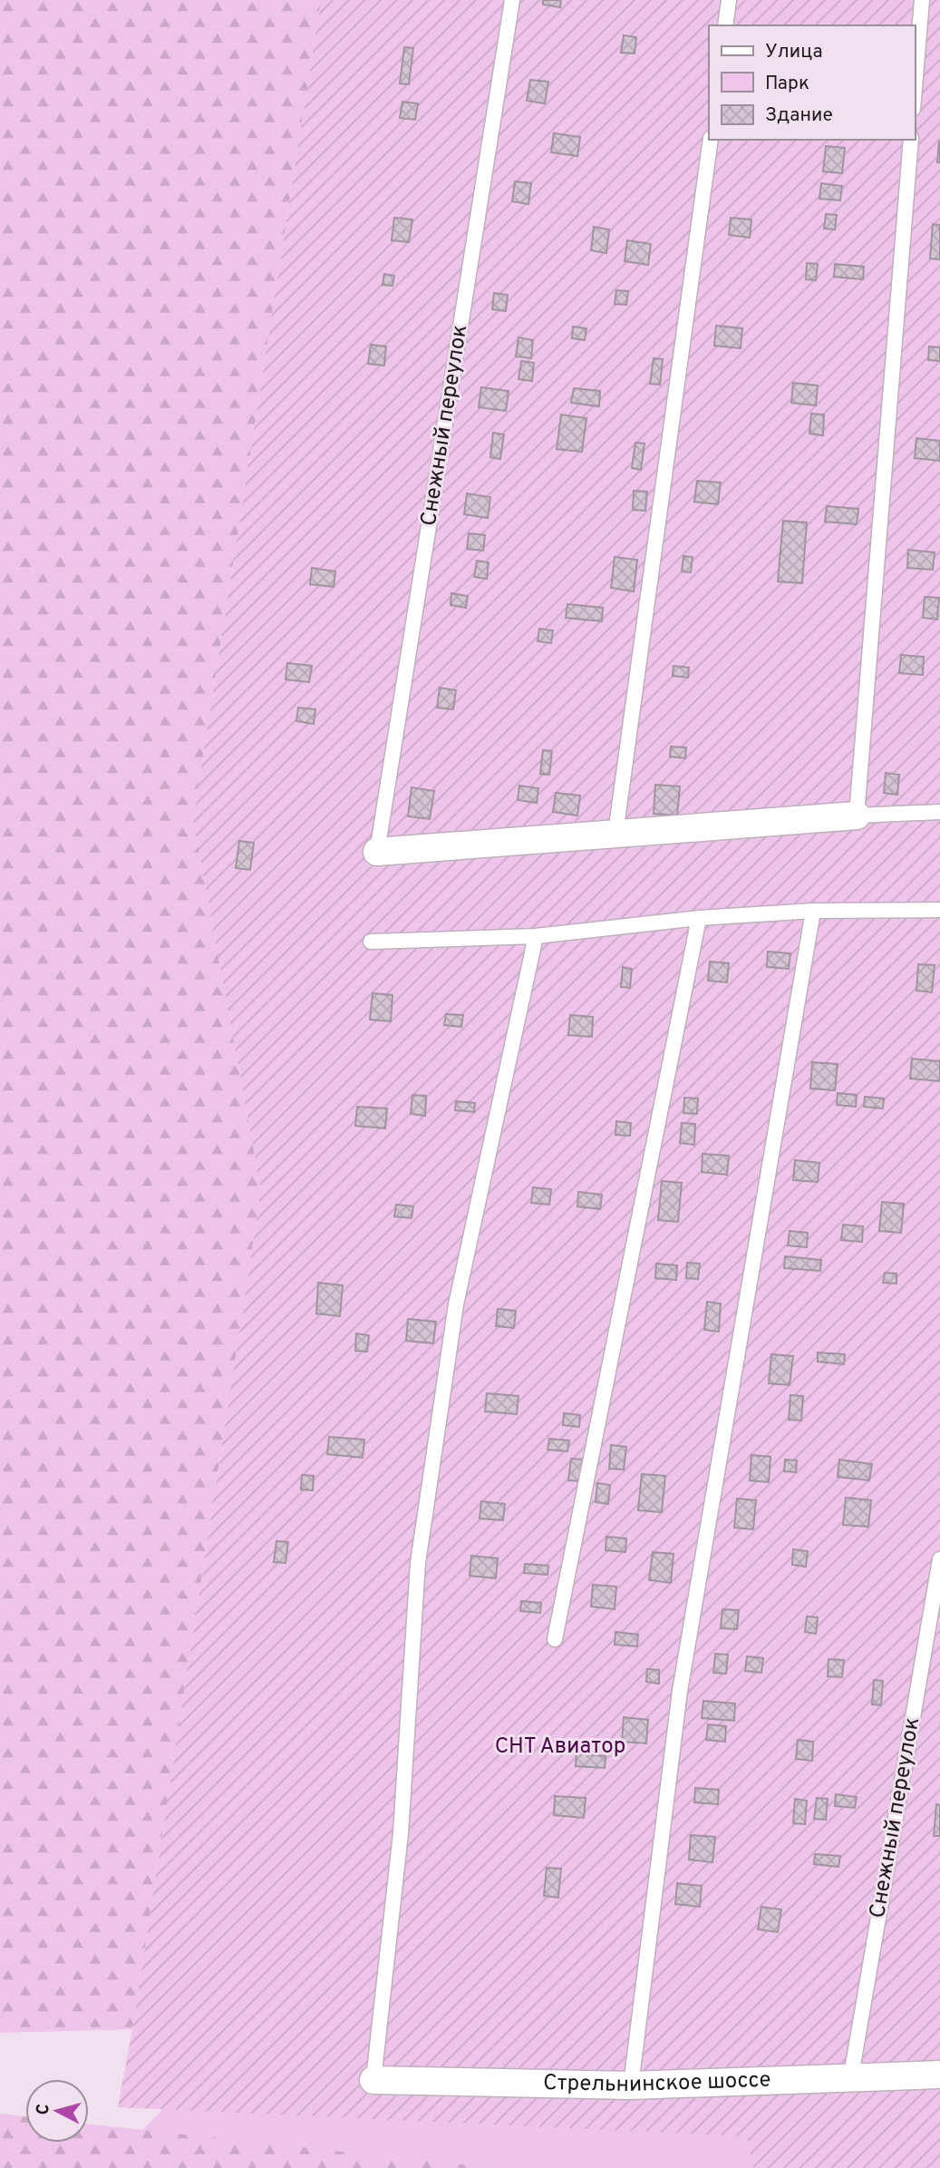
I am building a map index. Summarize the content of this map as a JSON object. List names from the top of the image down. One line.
{"streets":{"street":["Стрельнинское шоссе"],"lane":["Снежный переулок"]},"crossings":[["Снежный переулок","Стрельнинское шоссе"]],"parks":["СНТ Авиатор"],"legend":["Улица","Парк","Здание"],"north":"left"}
